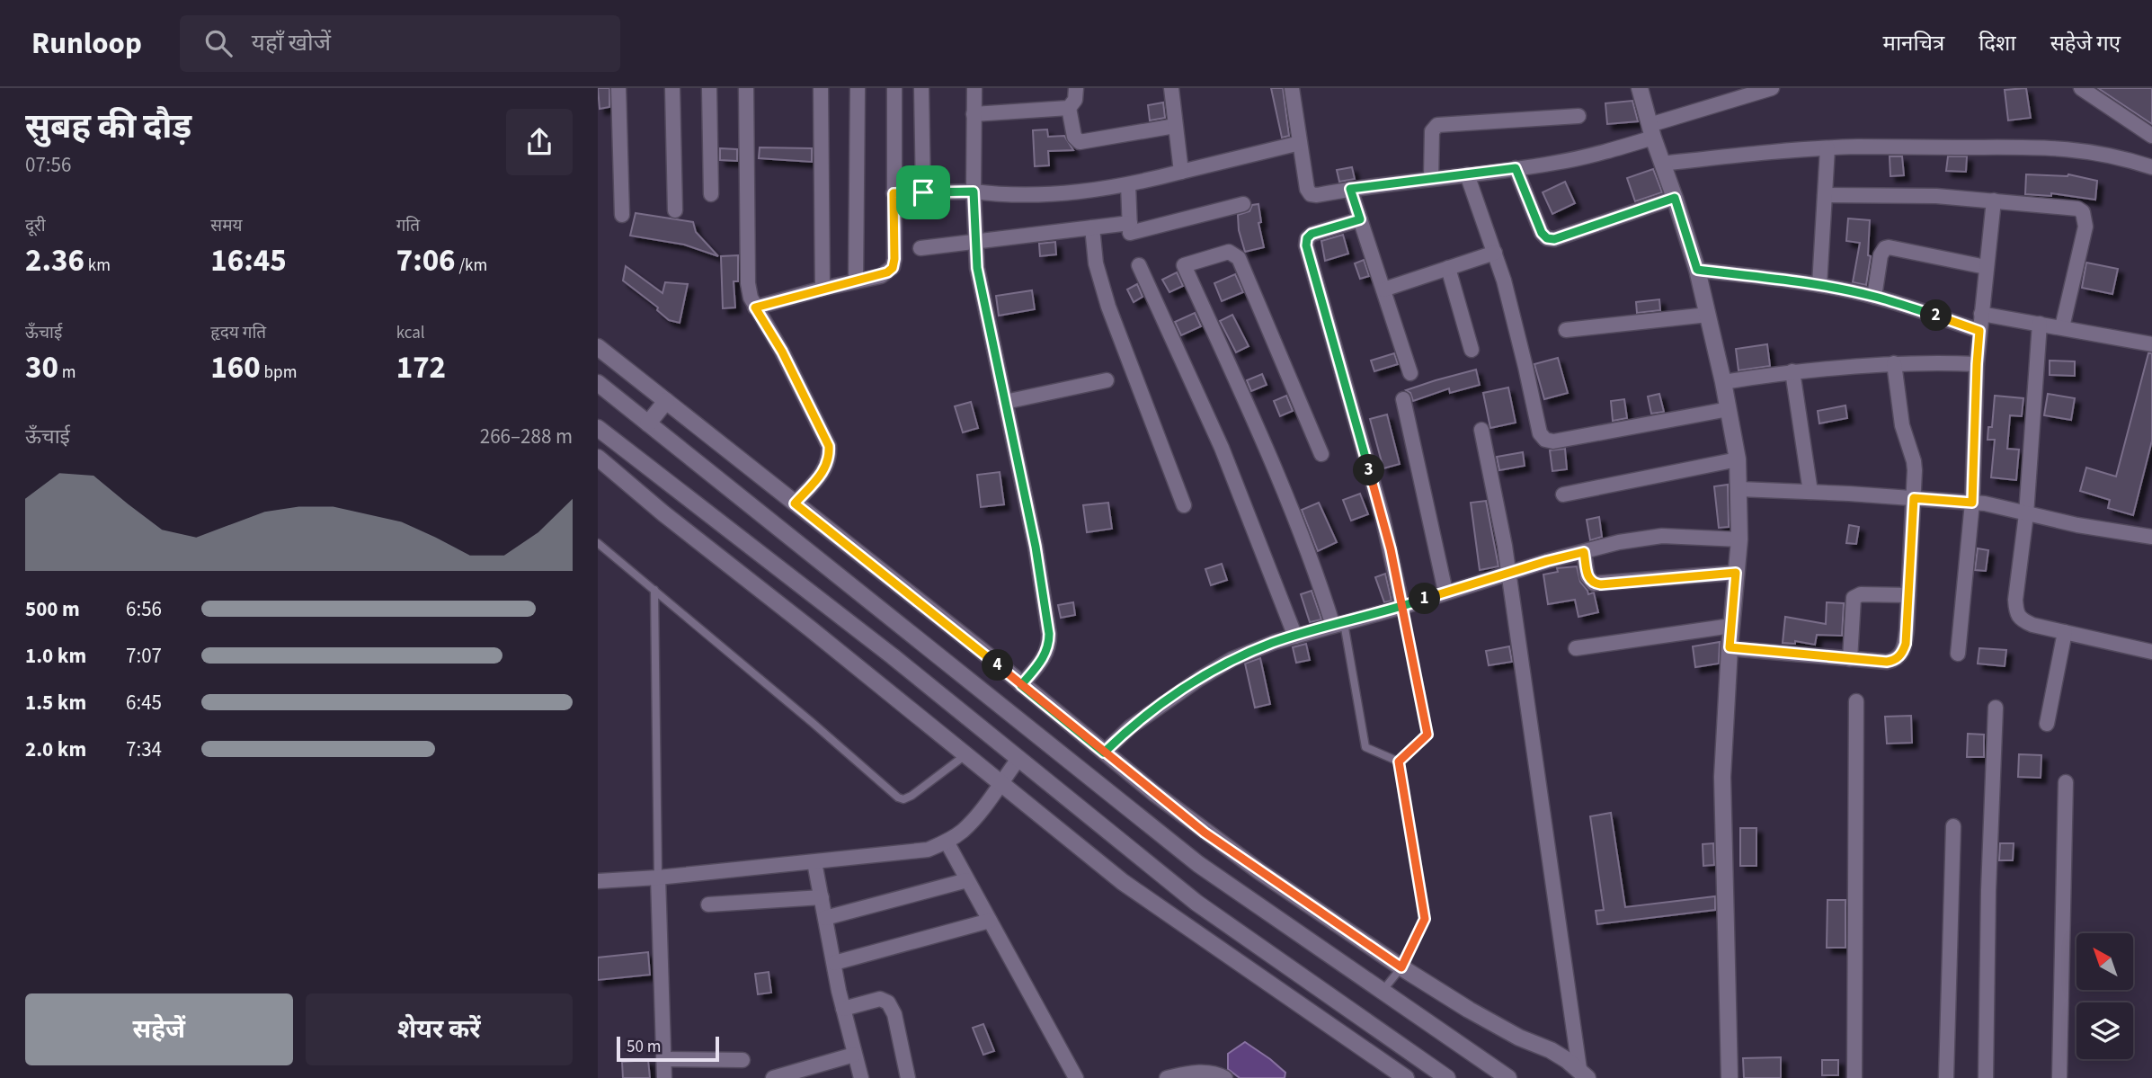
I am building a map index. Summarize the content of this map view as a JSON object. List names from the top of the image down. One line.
{"scale_bar":"50 m","north":"top left","page":{"header":"Runloop","search":"यहाँ खोजें","nav":["मानचित्र","दिशा","सहेजे गए"],"heading":["सुबह की दौड़","07:56"],"stats":[["दूरी","2.36 km"],["समय","16:45"],["गति","7:06 /km"],["ऊँचाई","30 m"],["हृदय गति","160 bpm"],["kcal","172"]],"pins":["2","3","1","4"],"chart":["ऊँचाई","266–288 m"],"list":[{"name":"500 m","note":"6:56"},{"name":"1.0 km","note":"7:07"},{"name":"1.5 km","note":"6:45"},{"name":"2.0 km","note":"7:34"}],"buttons":["सहेजें","शेयर करें"],"scale":"50 m"}}
